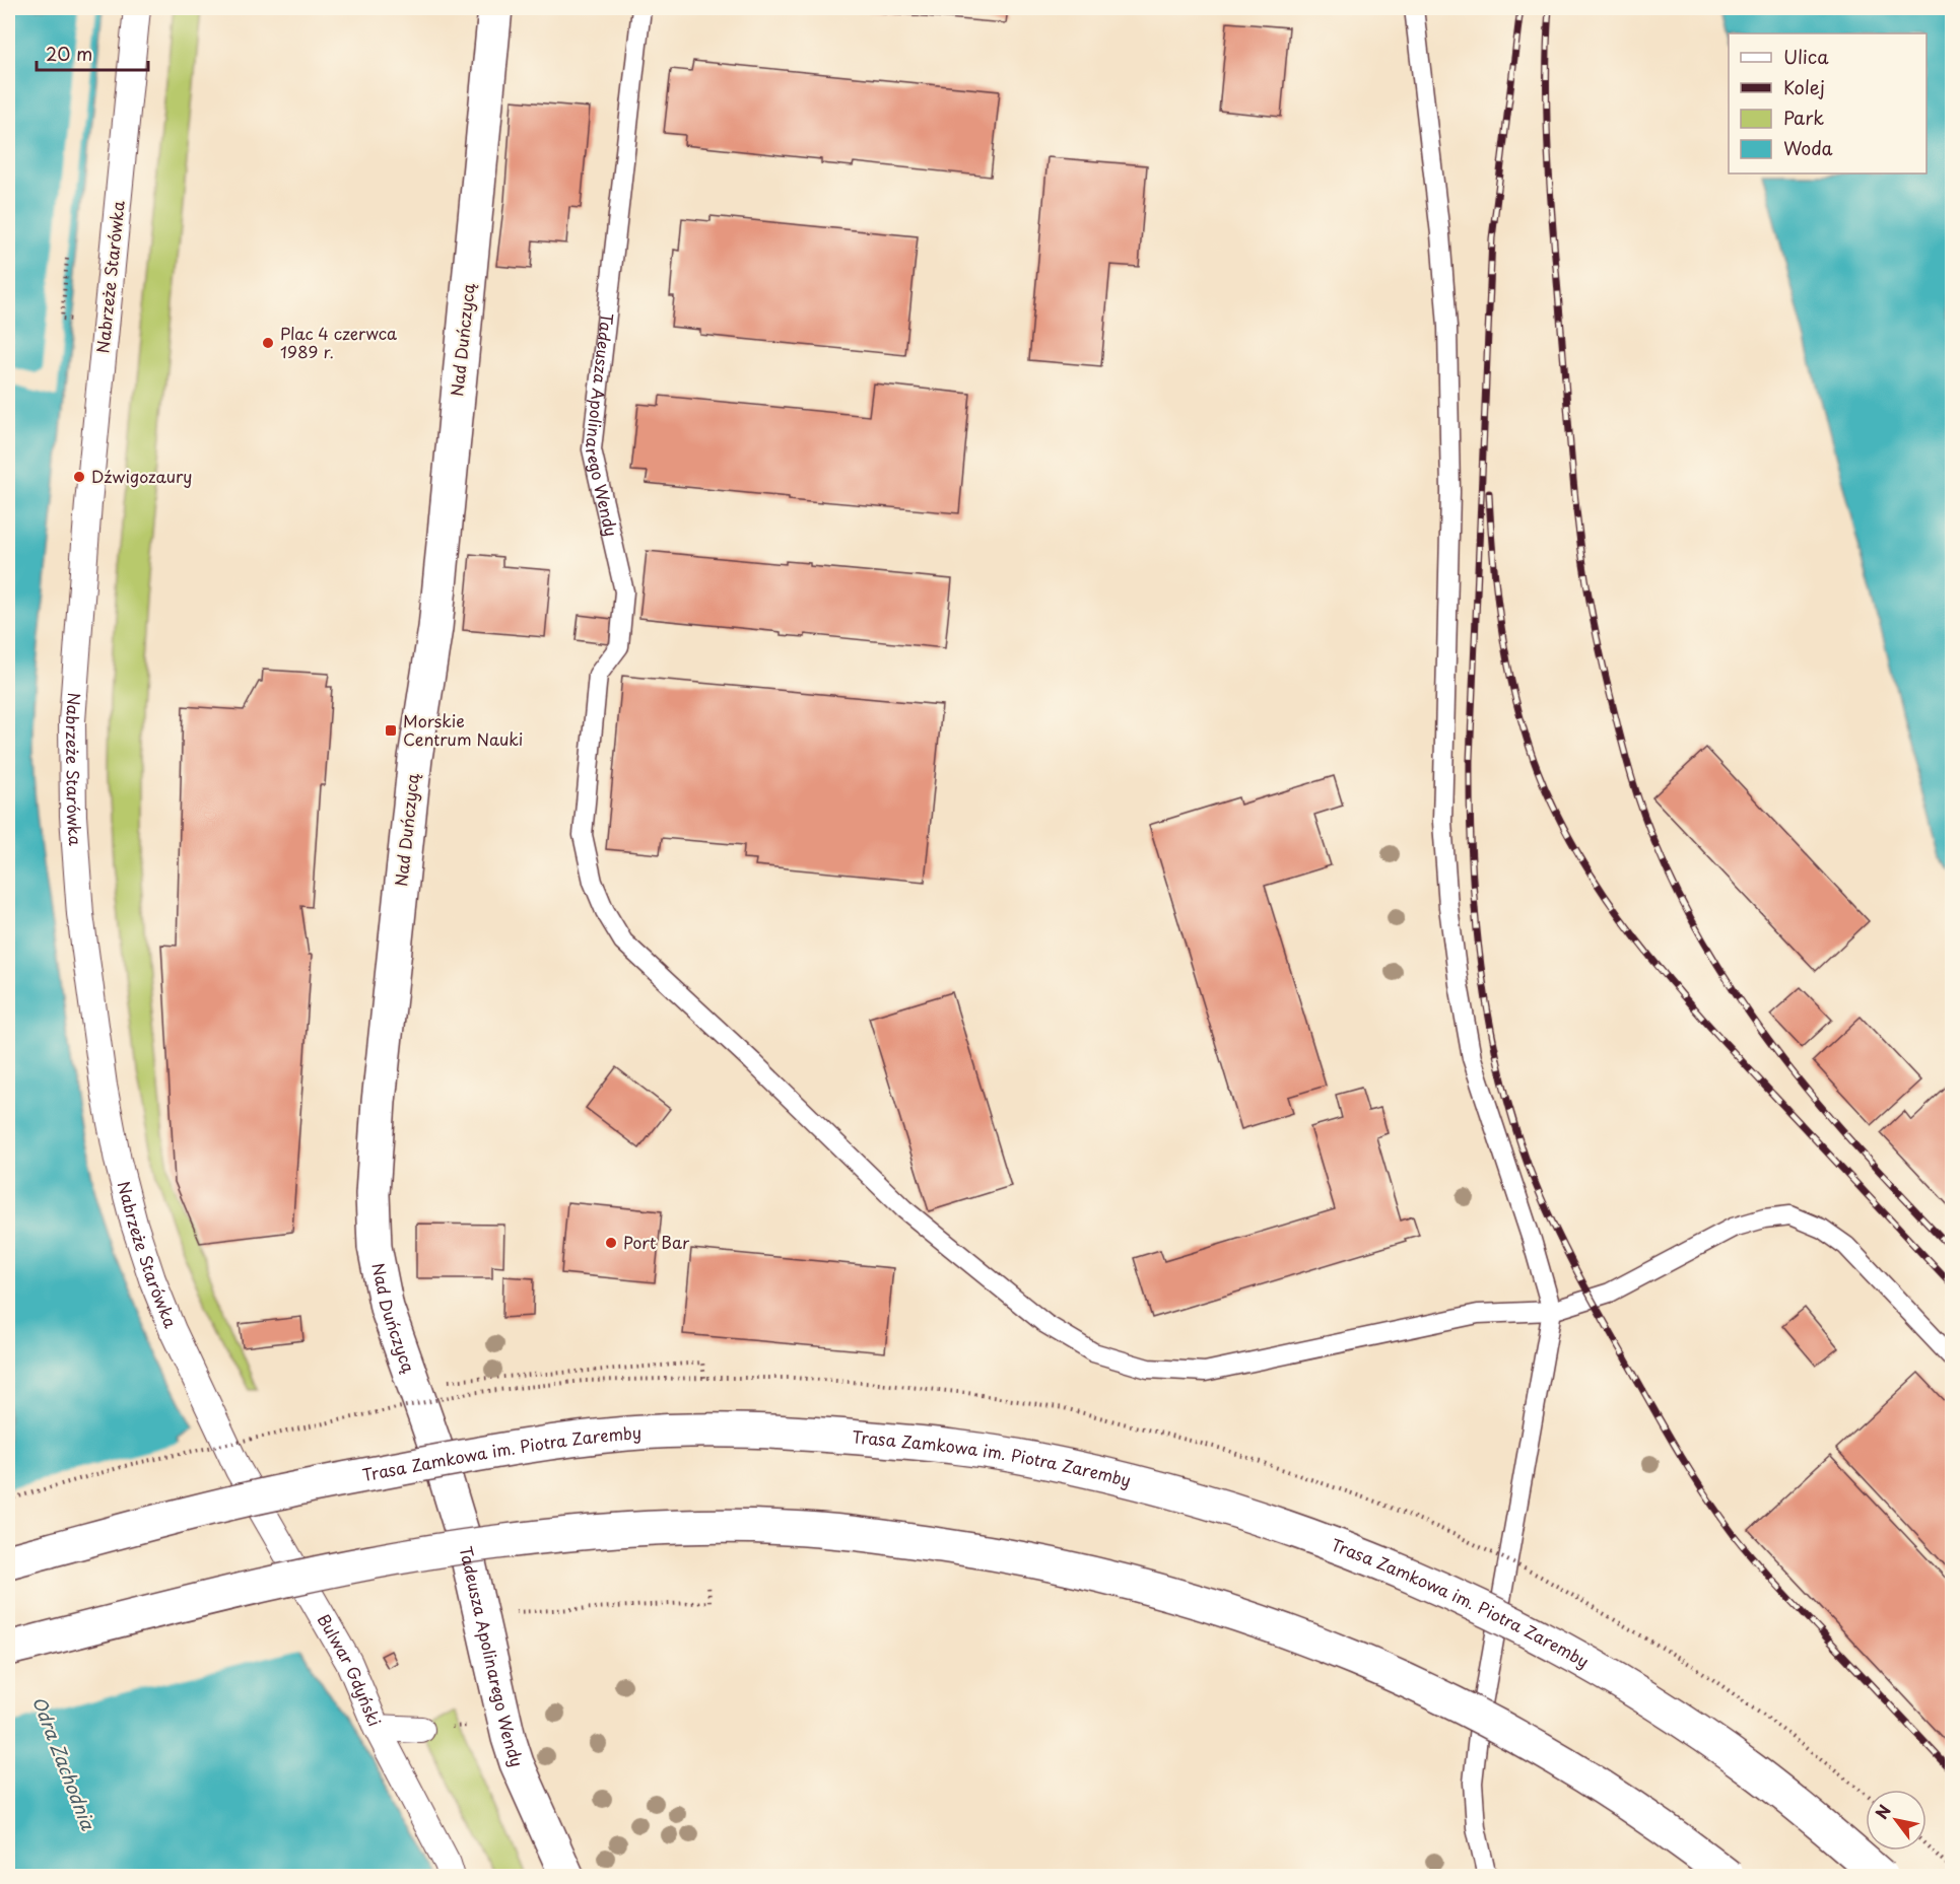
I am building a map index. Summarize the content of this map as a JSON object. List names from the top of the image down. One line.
{"streets":{"main road":["Nad Duńczycą","Tadeusza Apolinarego Wendy","Trasa Zamkowa im. Piotra Zaremby"],"street":["Nabrzeże Starówka","Bulwar Gdyński"]},"crossings":[["Nabrzeże Starówka","Bulwar Gdyński"],["Nad Duńczycą","Tadeusza Apolinarego Wendy"]],"water":["Odra Zachodnia"],"places":{"other":["Plac 4 czerwca 1989 r.","Dźwigozaury","Port Bar"],"transit":["Morskie Centrum Nauki"]},"legend":["Ulica","Kolej","Park","Woda"],"scale_bar":"20 m","north":"top left"}
